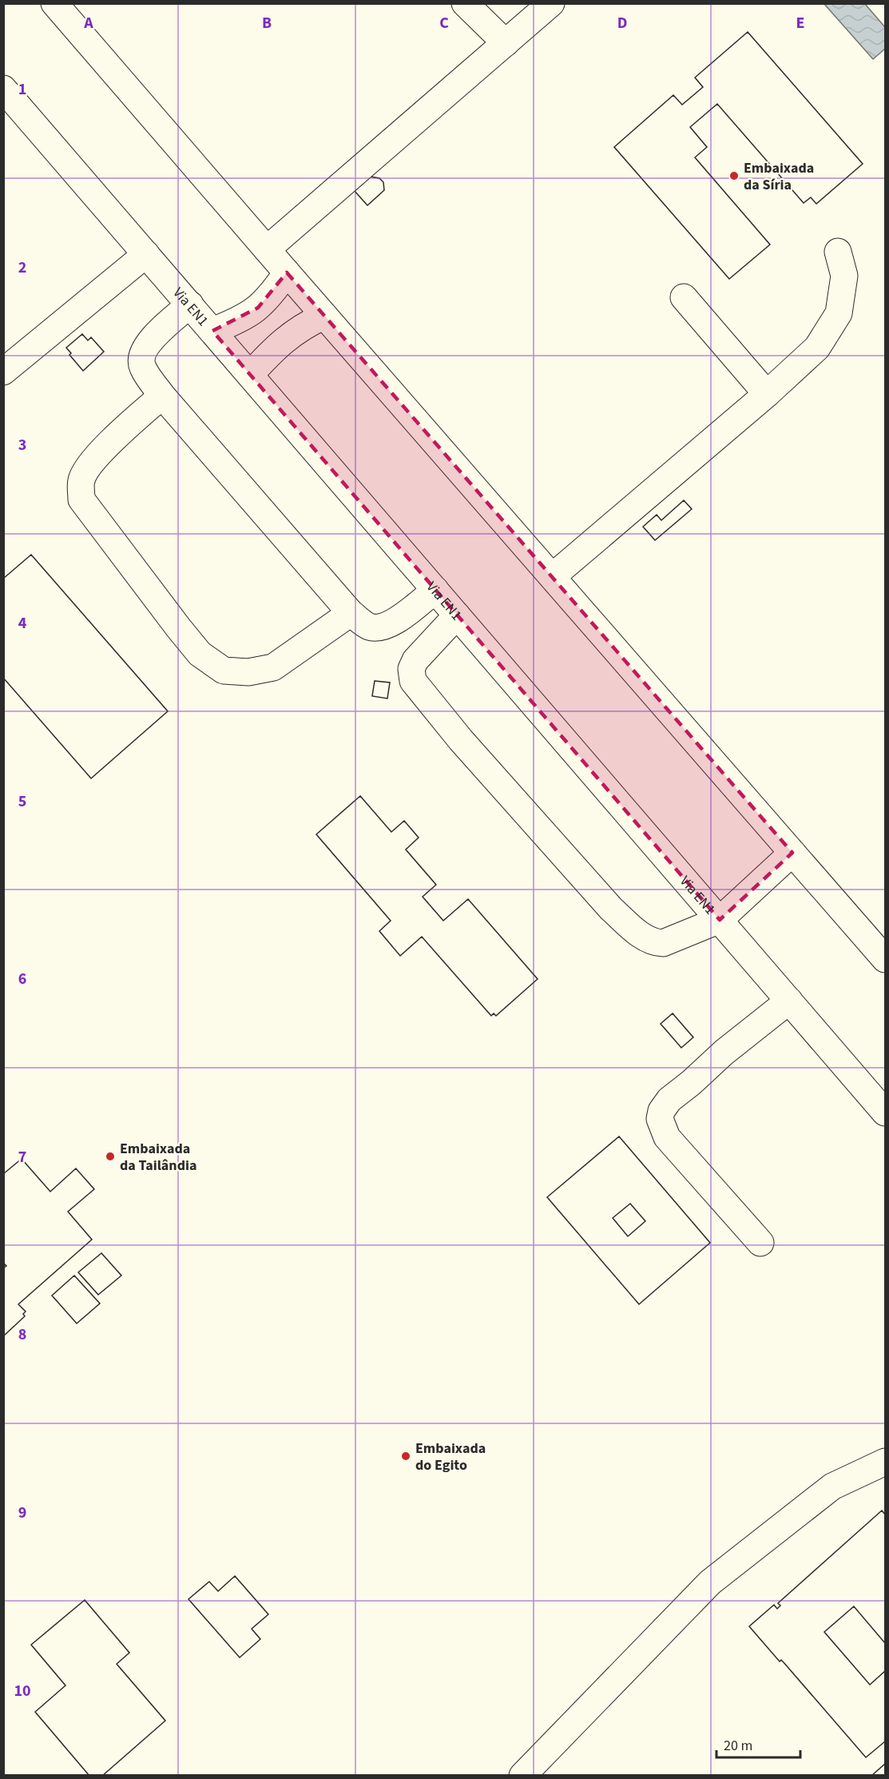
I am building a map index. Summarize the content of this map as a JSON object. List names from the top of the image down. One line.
{"streets":{"street":["Via EN1"]},"places":["Embaixada da Síria","Embaixada da Tailândia","Embaixada do Egito"],"scale_bar":"20 m","grid":{"columns":["A","B","C","D","E"],"rows":["1","2","3","4","5","6","7","8","9","10"]}}
